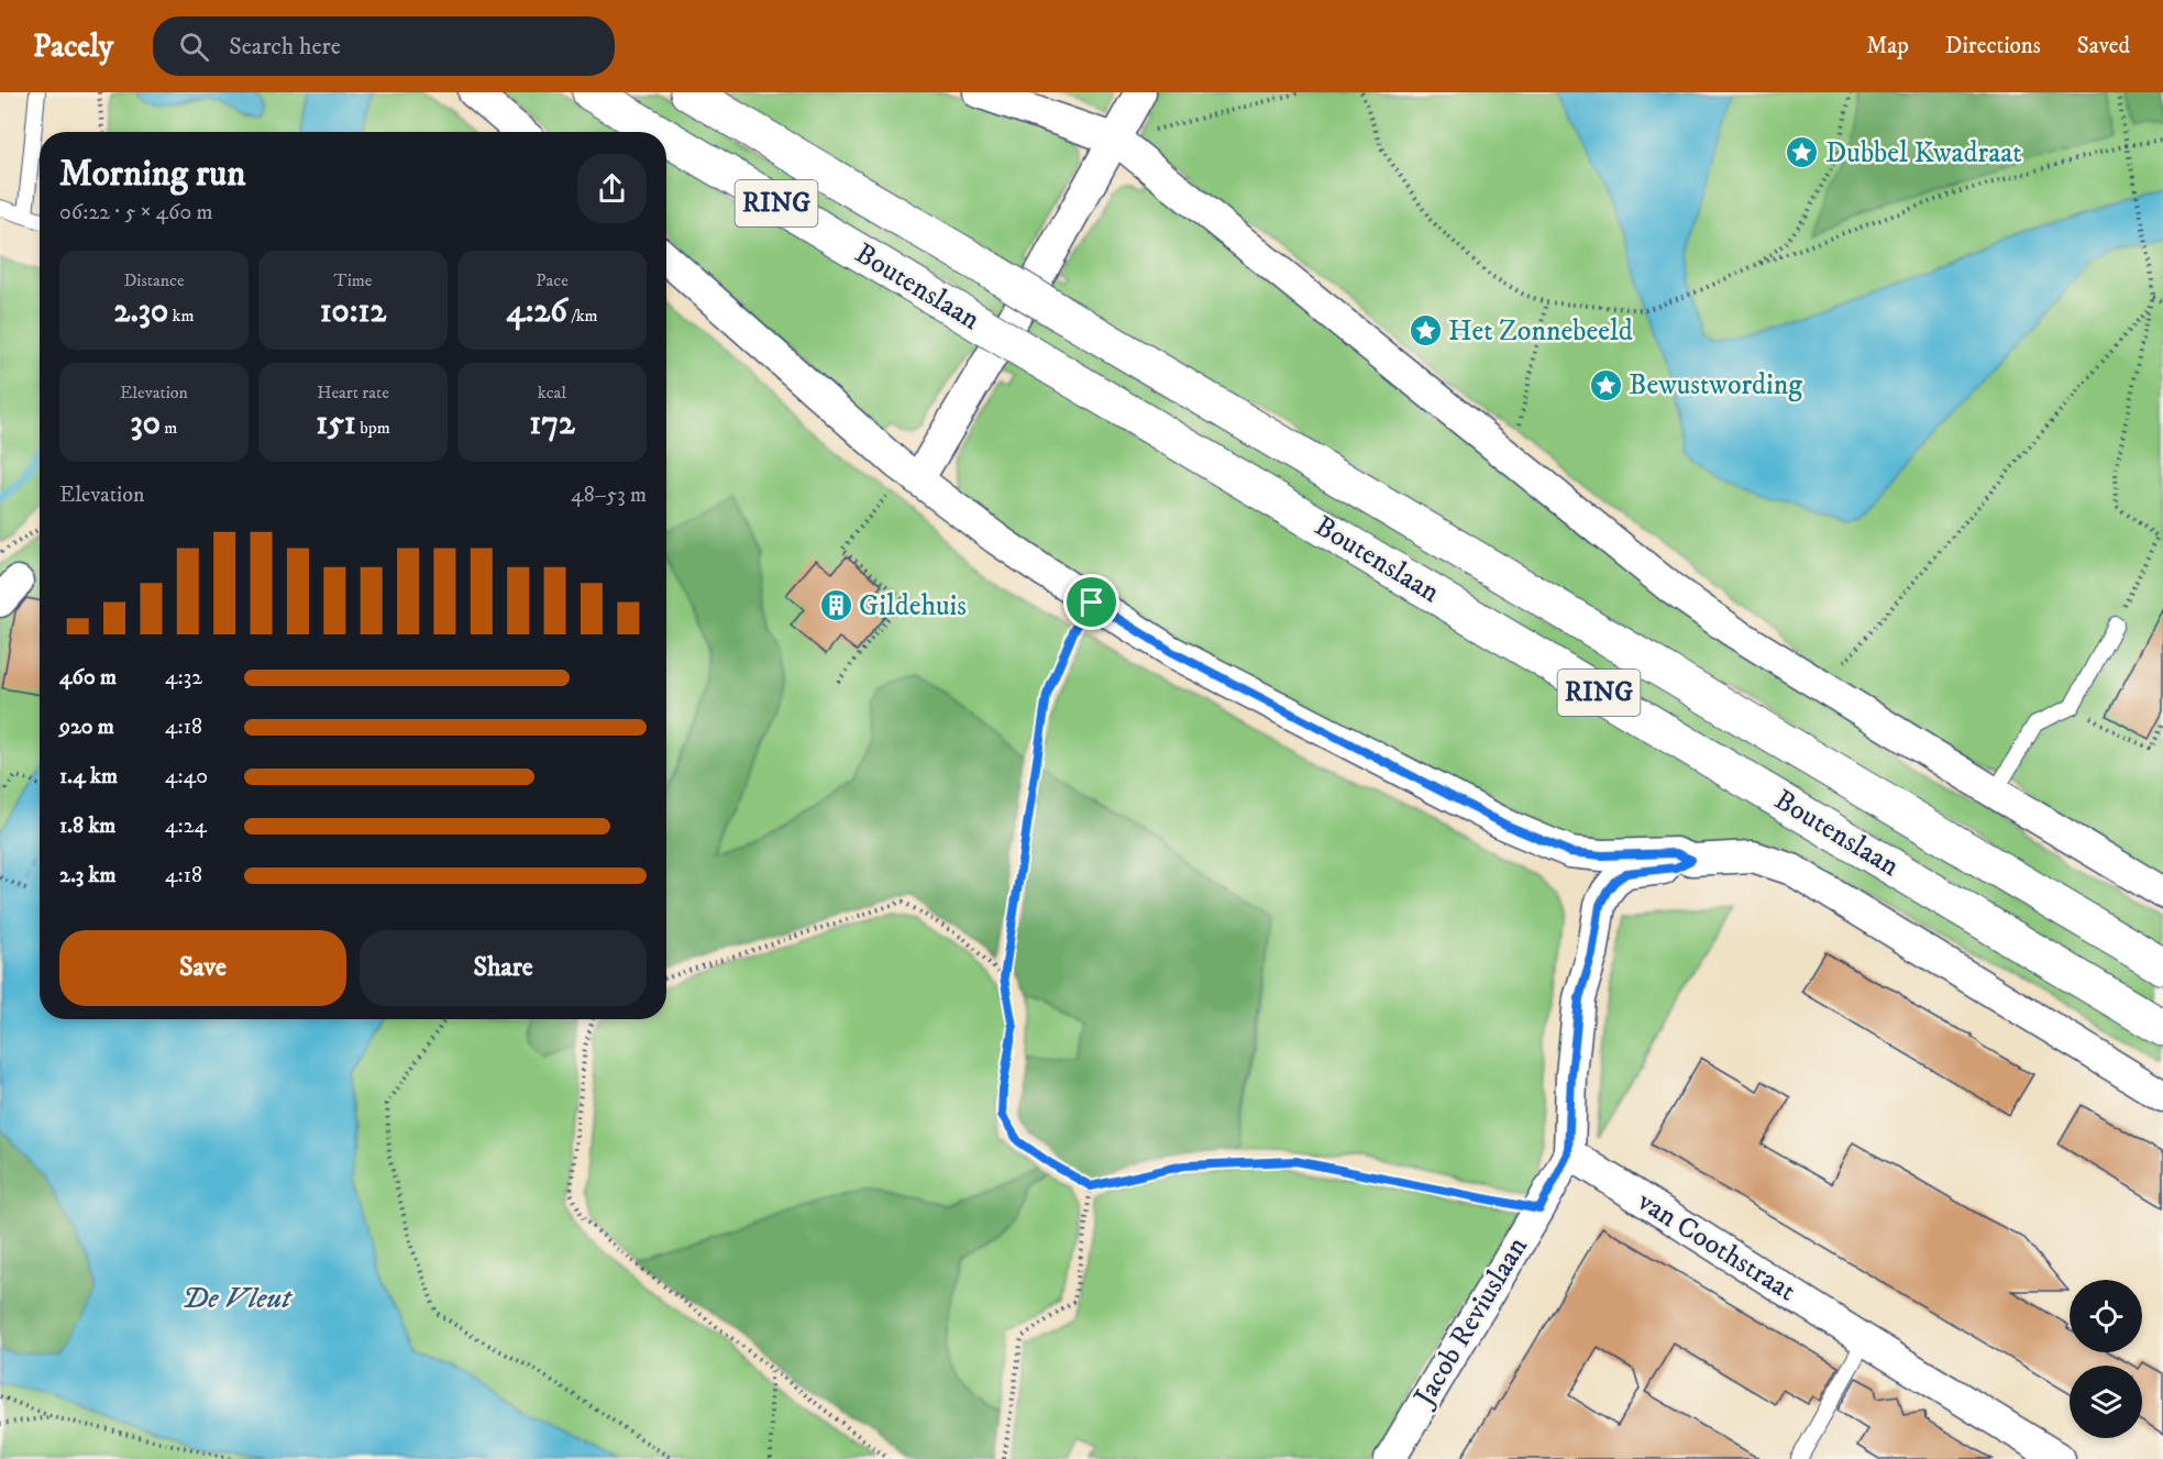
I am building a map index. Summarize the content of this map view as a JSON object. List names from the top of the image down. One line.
{"streets":{"main road":["RING","Boutenslaan"],"street":["van Coothstraat","Jacob Reviuslaan"]},"crossings":[["Boutenslaan","Jacob Reviuslaan"],["van Coothstraat","Jacob Reviuslaan"]],"water":["De Vleut"],"places":{"place":["Dubbel Kwadraat","Het Zonnebeeld","Bewustwording"],"building":["Gildehuis"]},"page":{"header":"Pacely","search":"Search here","nav":["Map","Directions","Saved"],"heading":["Morning run","06:22 · 5 × 460 m"],"stats":[["Distance","2.30 km"],["Time","10:12"],["Pace","4:26 /km"],["Elevation","30 m"],["Heart rate","151 bpm"],["kcal","172"]],"chart":["Elevation","48–53 m"],"list":[{"name":"460 m","note":"4:32"},{"name":"920 m","note":"4:18"},{"name":"1.4 km","note":"4:40"},{"name":"1.8 km","note":"4:24"},{"name":"2.3 km","note":"4:18"}],"buttons":["Save","Share"]}}
